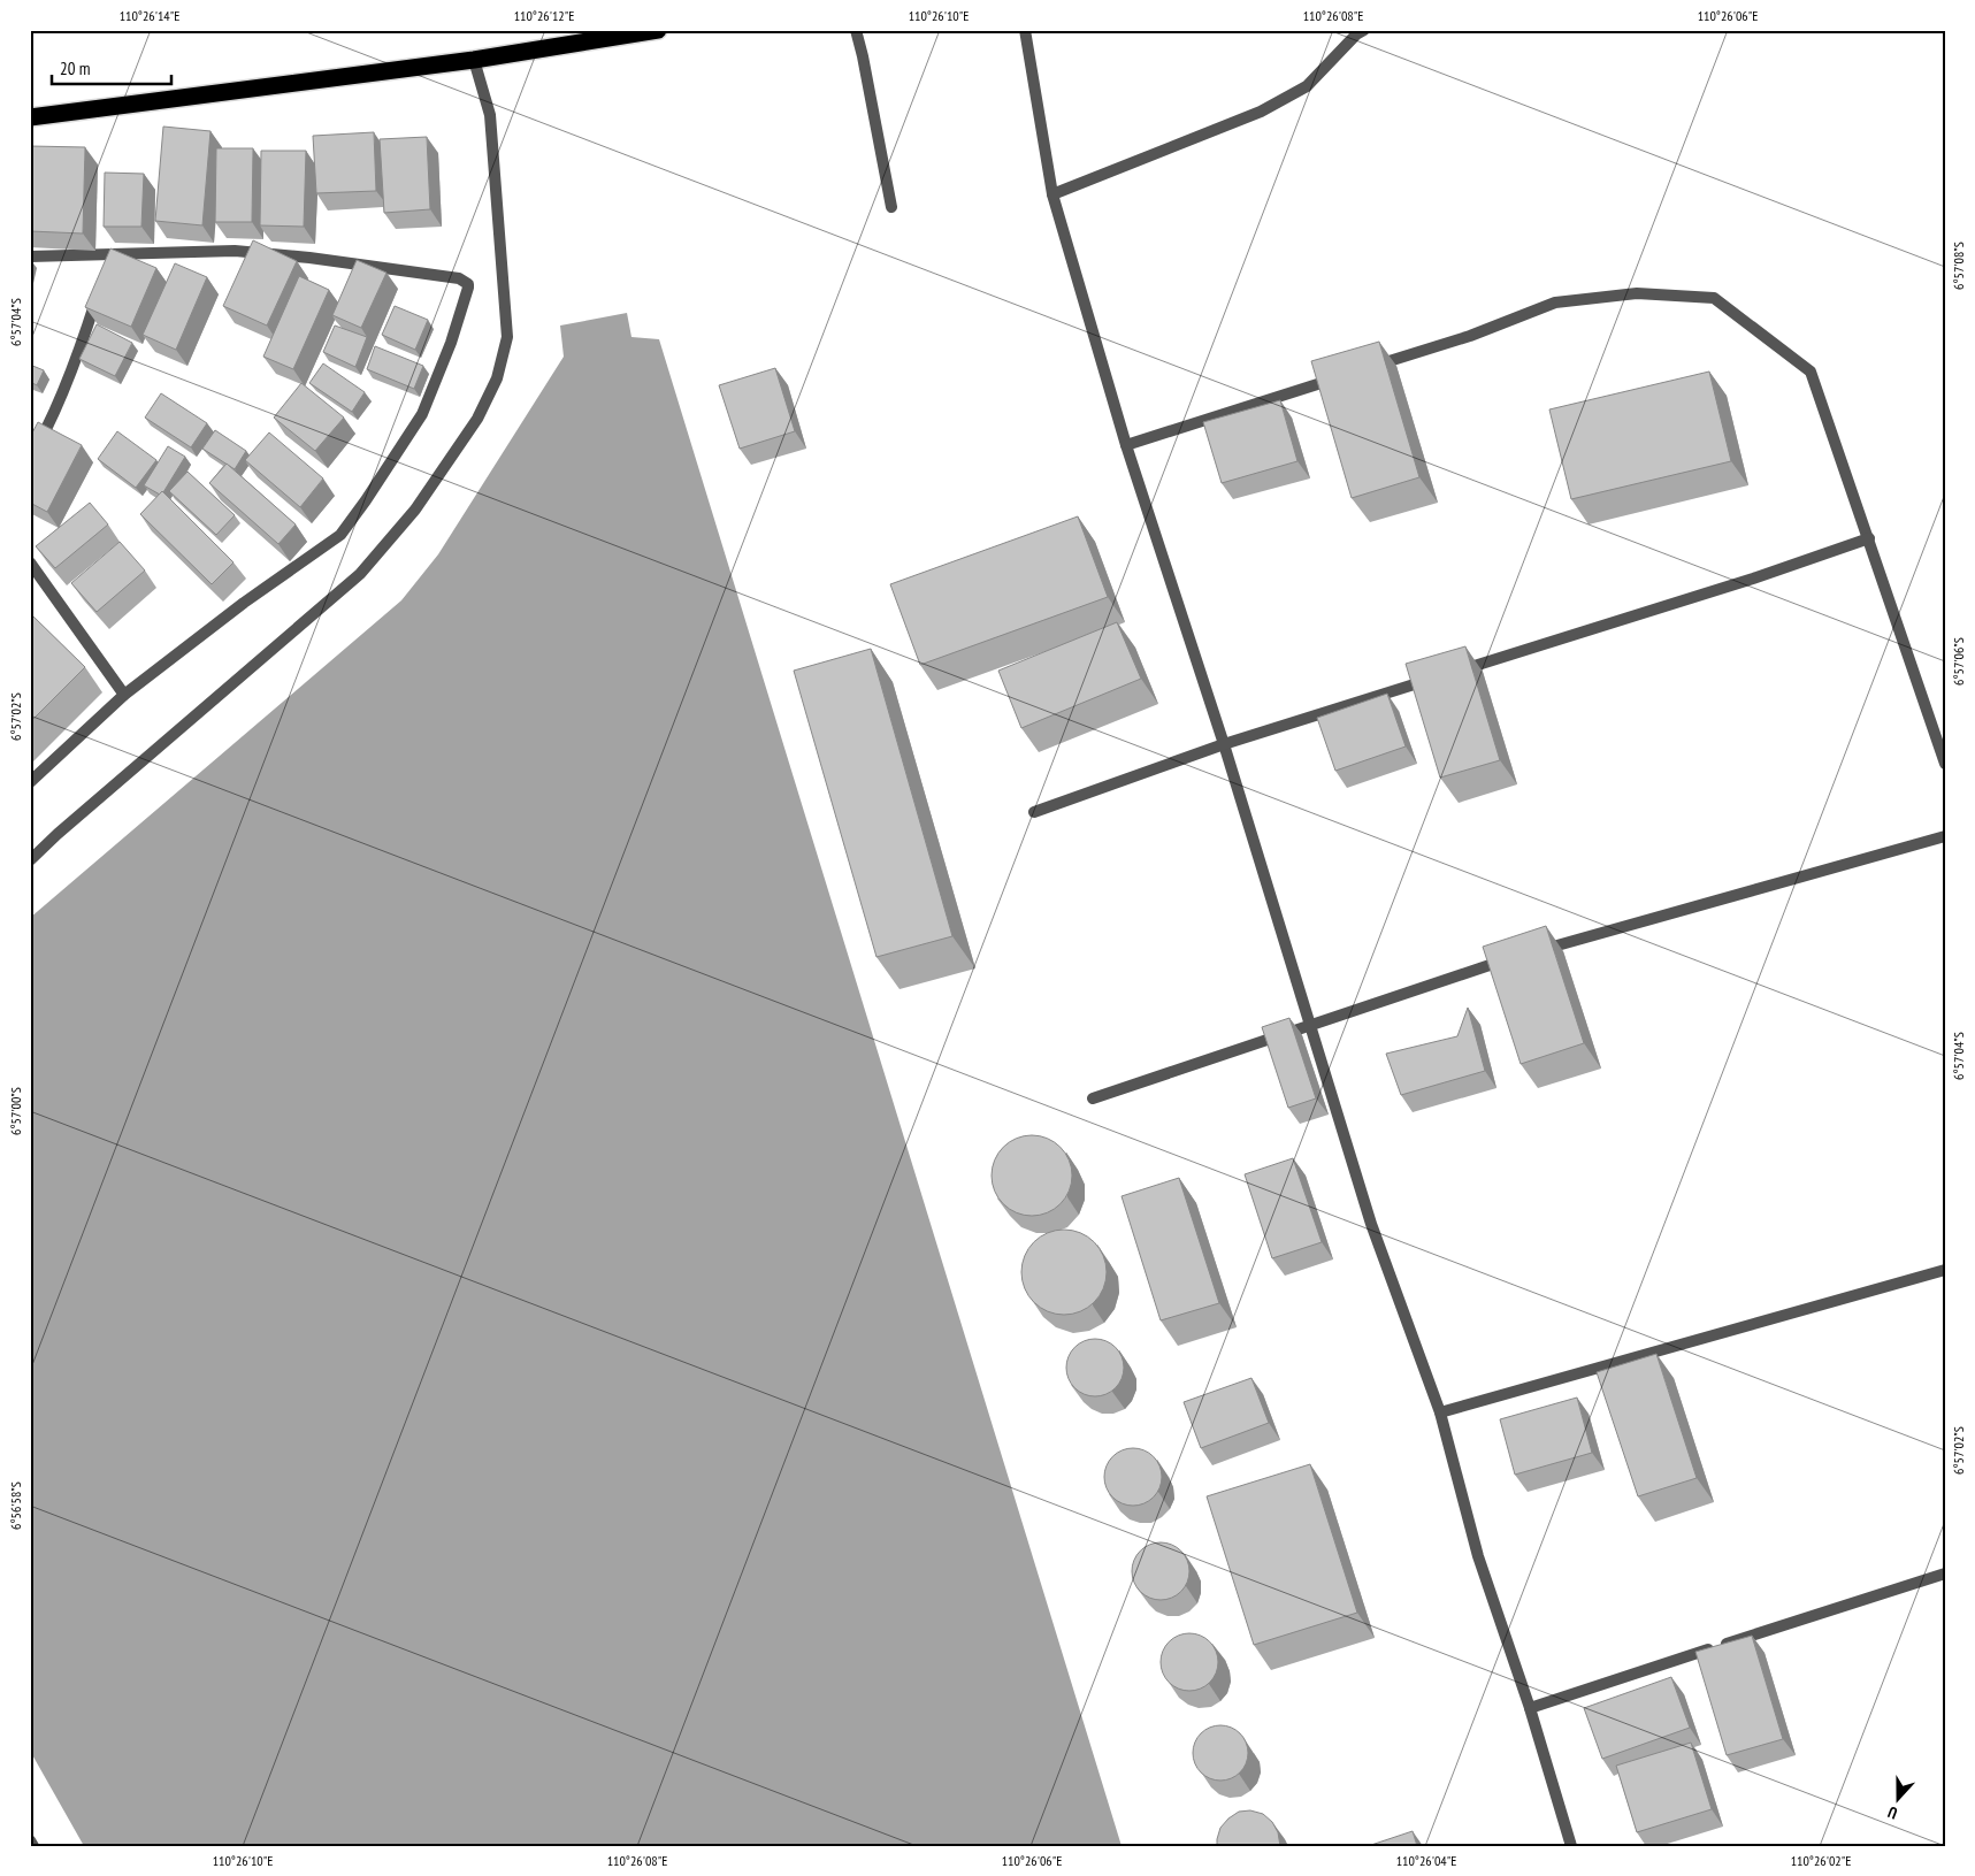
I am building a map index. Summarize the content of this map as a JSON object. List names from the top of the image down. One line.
{"scale_bar":"20 m","north":"bottom","coordinates":["110°26'14\"E","110°26'12\"E","110°26'10\"E","110°26'08\"E","110°26'06\"E","6°57'08\"S","6°57'04\"S","6°57'06\"S","6°57'02\"S","6°57'00\"S","6°56'58\"S","110°26'04\"E","110°26'02\"E"]}
